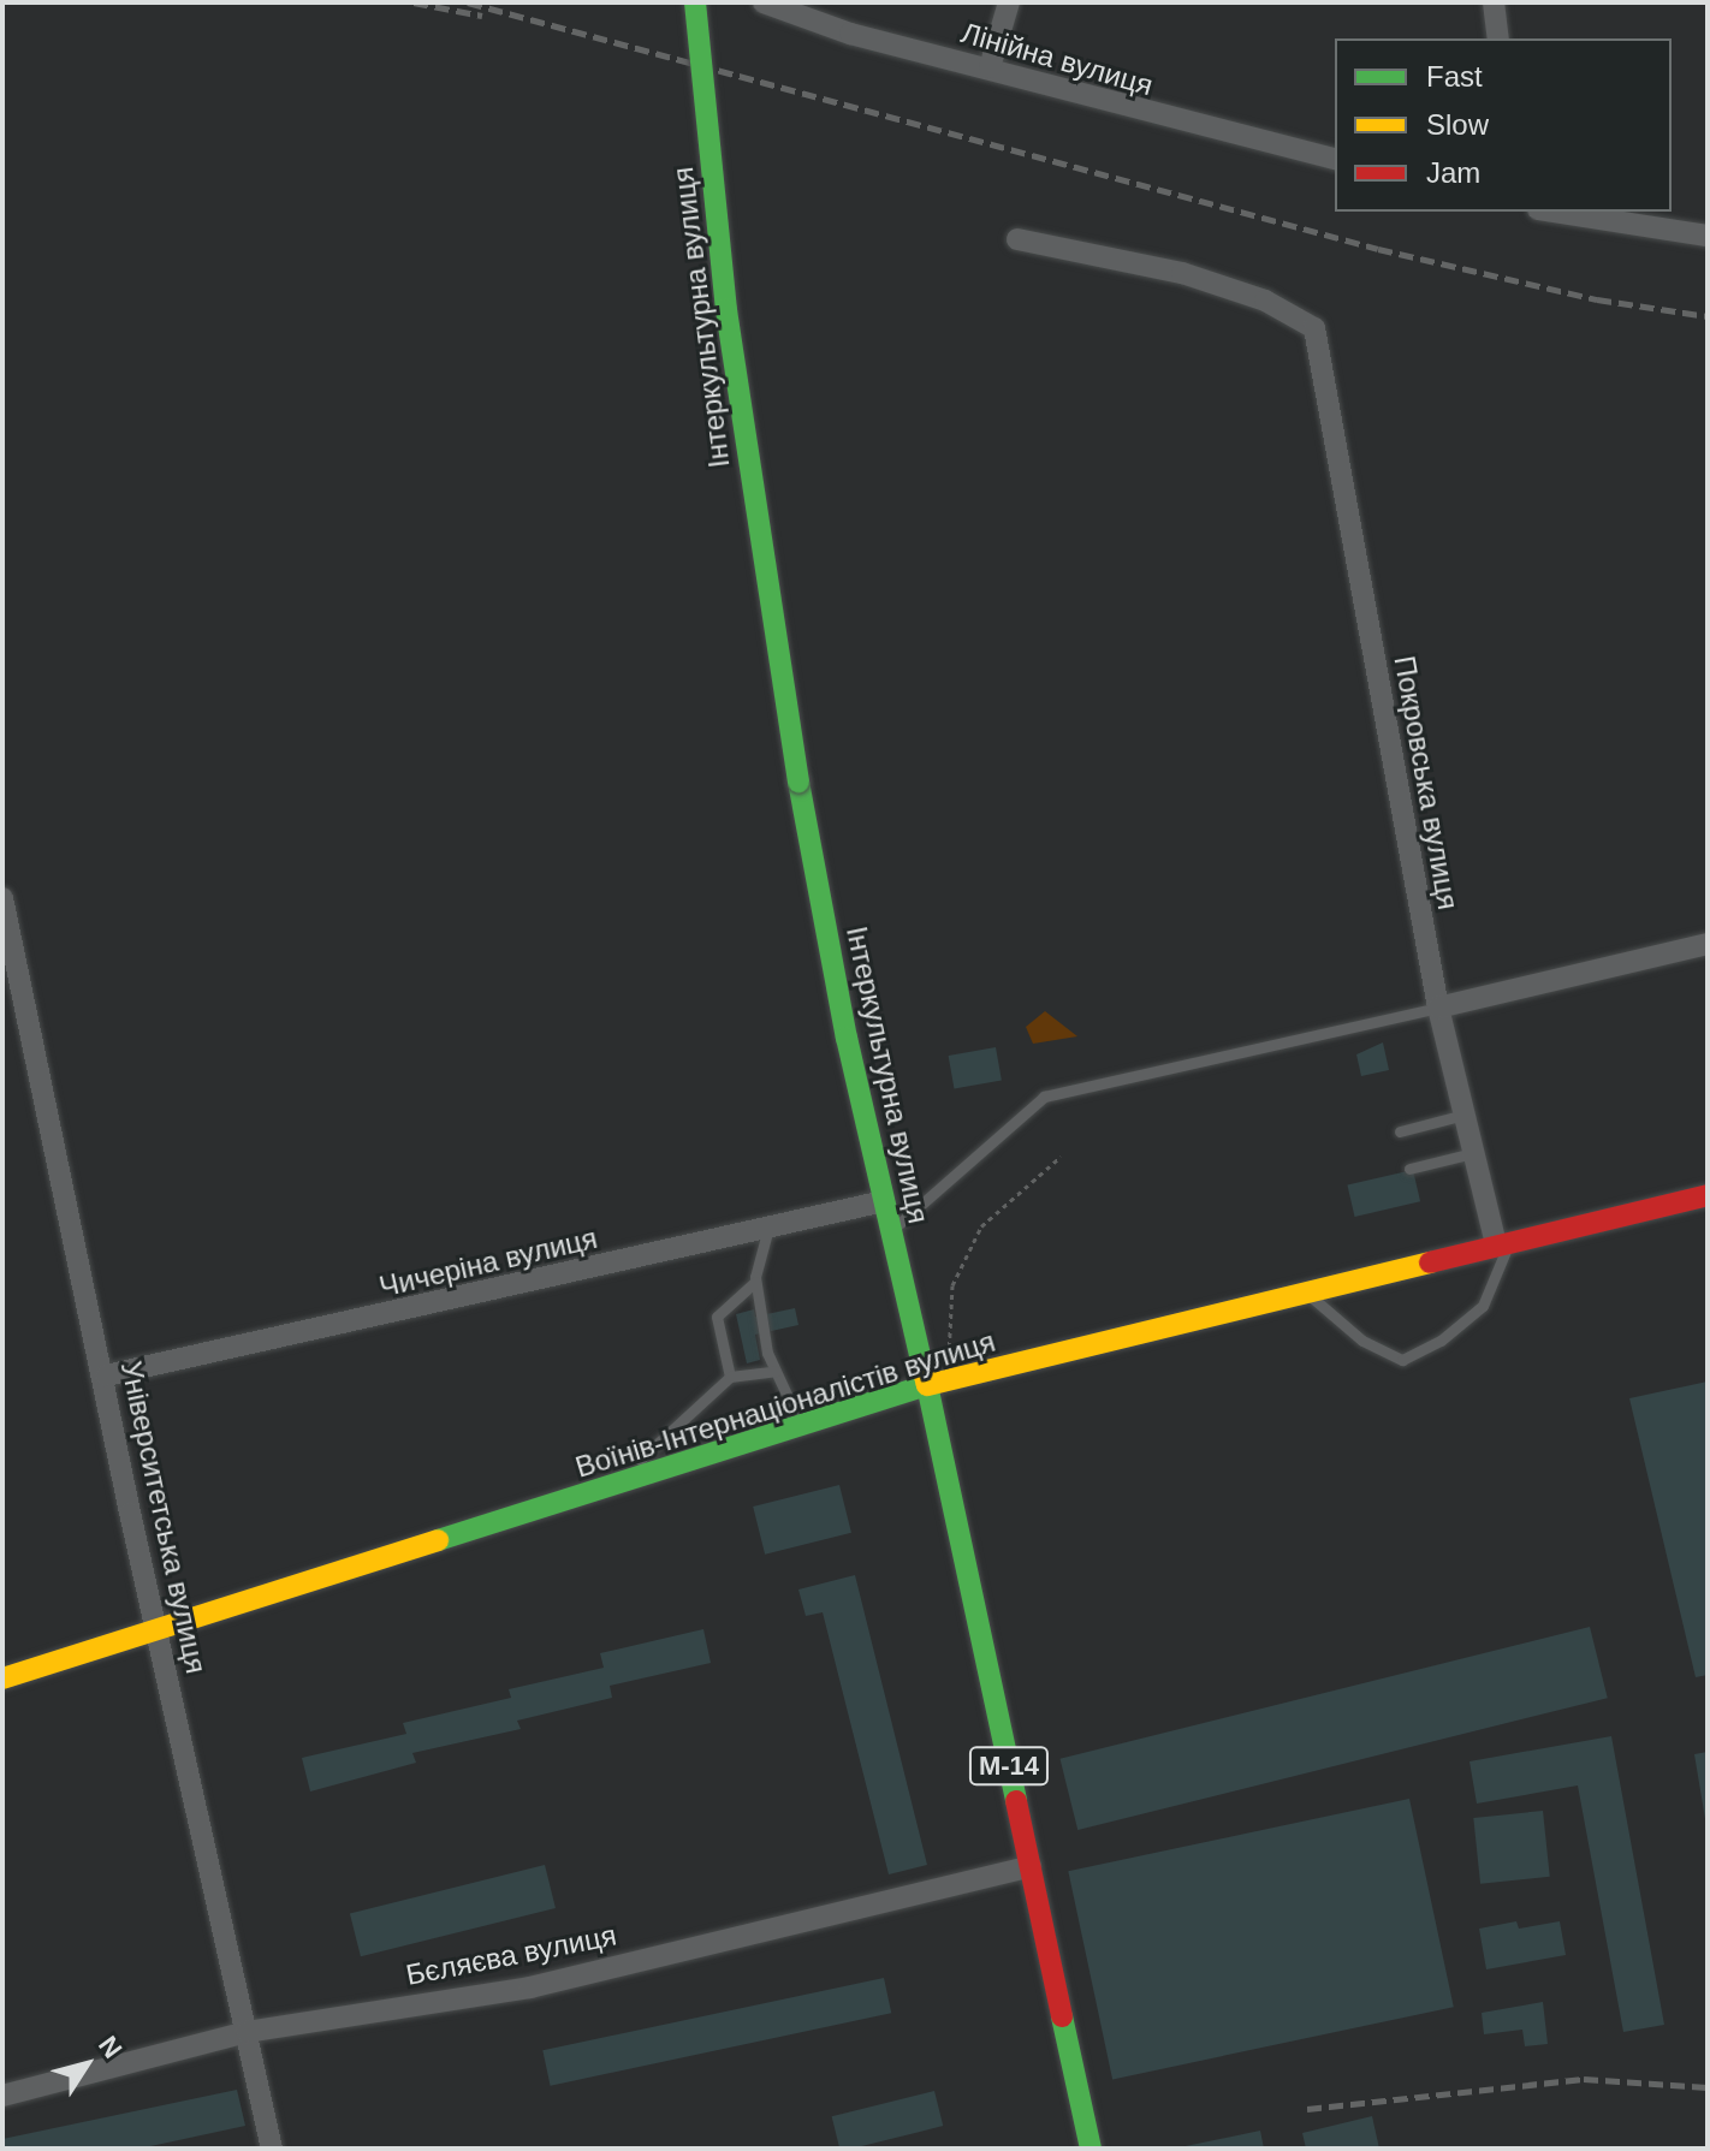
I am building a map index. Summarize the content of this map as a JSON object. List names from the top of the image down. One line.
{"streets":{"main road":["Інтеркультурна вулиця","Воїнів-Інтернаціоналістів вулиця","М-14"],"street":["Лінійна вулиця","Покровська вулиця","Чичеріна вулиця","Університетська вулиця","Бєляєва вулиця"]},"crossings":[["Інтеркультурна вулиця","Чичеріна вулиця"],["Інтеркультурна вулиця","Воїнів-Інтернаціоналістів вулиця"],["Інтеркультурна вулиця","Бєляєва вулиця"],["Покровська вулиця","Воїнів-Інтернаціоналістів вулиця"],["Чичеріна вулиця","Університетська вулиця"],["Воїнів-Інтернаціоналістів вулиця","Університетська вулиця"],["Університетська вулиця","Бєляєва вулиця"]],"legend":["Fast","Slow","Jam"],"north":"top right"}
